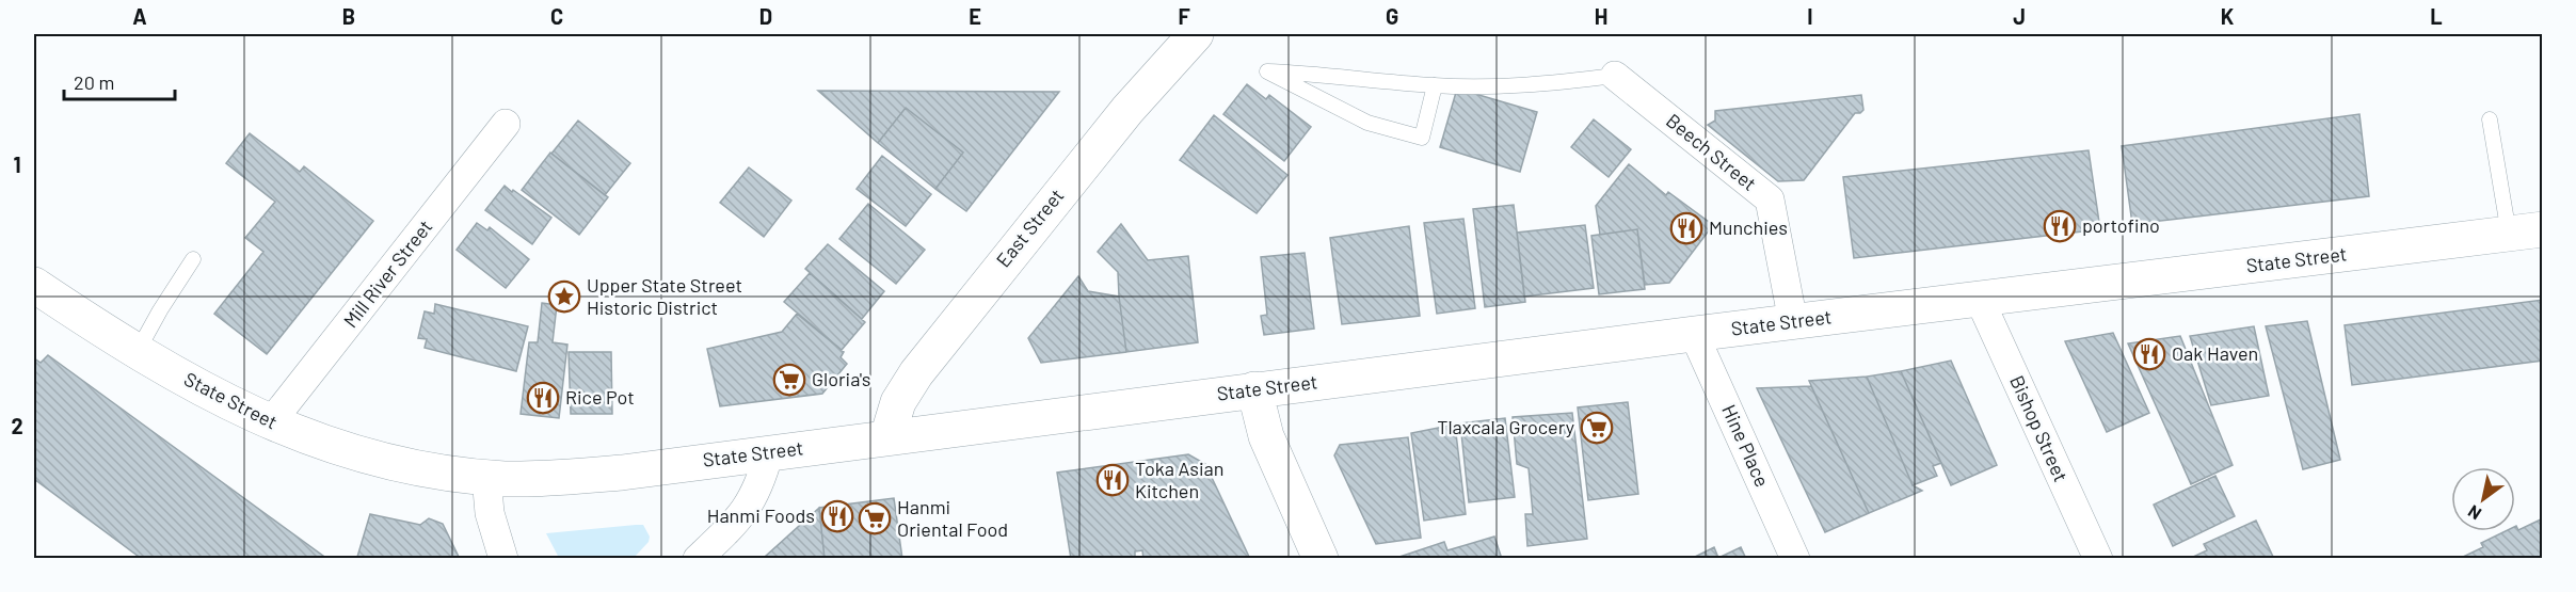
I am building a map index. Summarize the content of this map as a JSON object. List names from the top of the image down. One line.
{"streets":{"main road":["East Street","State Street"],"street":["Beech Street","Mill River Street","Bishop Street","Hine Place"]},"crossings":[["Beech Street","State Street"],["East Street","State Street"],["State Street","Mill River Street"],["State Street","Bishop Street"],["State Street","Hine Place"]],"places":{"restaurant":["portofino","Munchies","Oak Haven","Rice Pot","Toka Asian Kitchen","Hanmi Foods"],"place":["Upper State Street Historic District"],"supermarket":["Gloria's","Tlaxcala Grocery","Hanmi Oriental Food"]},"scale_bar":"20 m","north":"bottom left","grid":{"columns":["A","B","C","D","E","F","G","H","I","J","K","L"],"rows":["1","2"]}}
